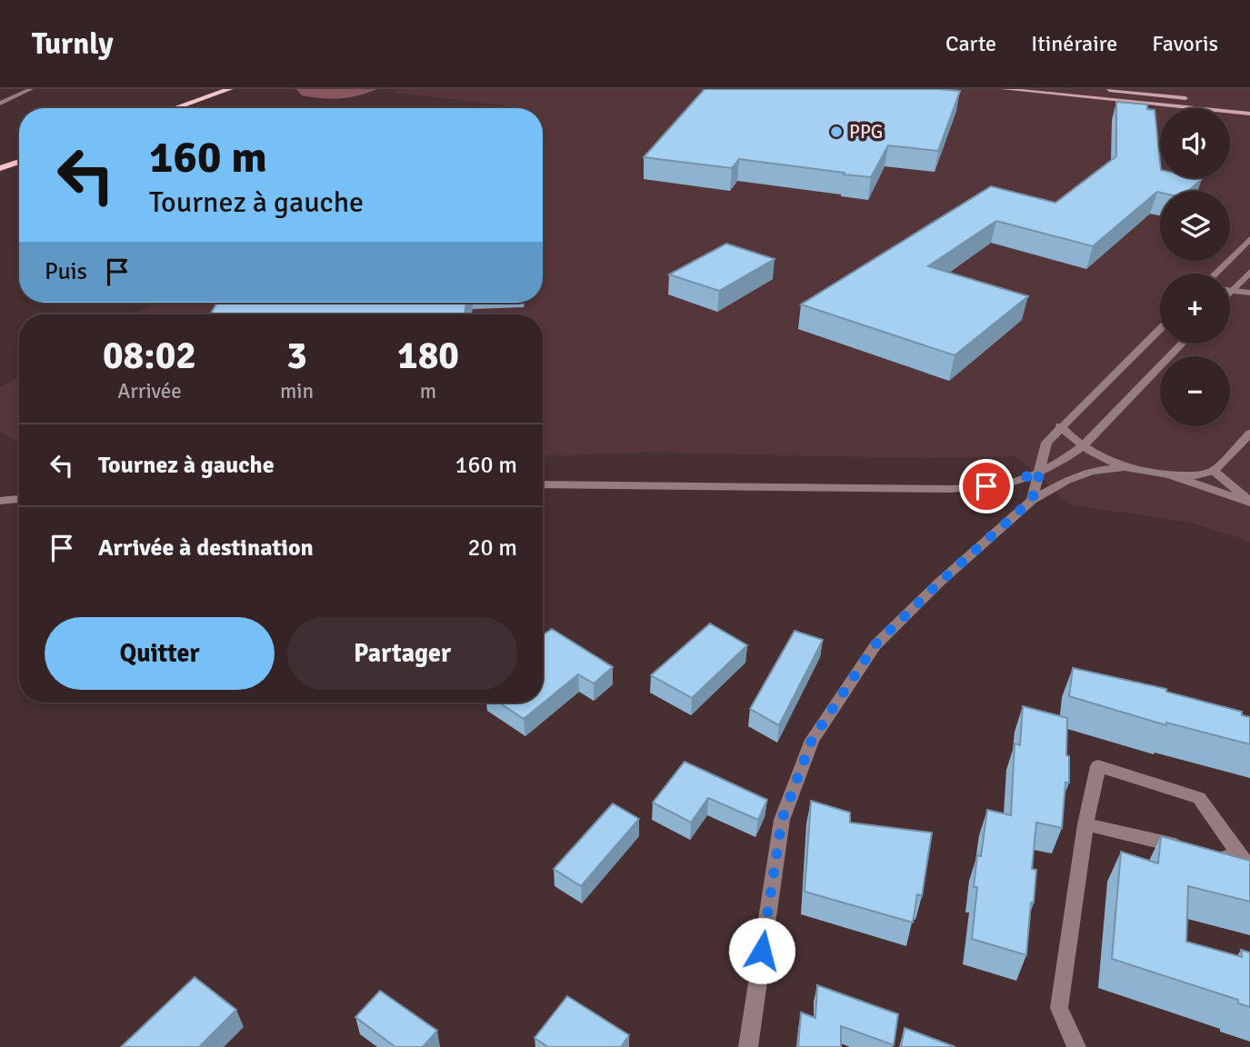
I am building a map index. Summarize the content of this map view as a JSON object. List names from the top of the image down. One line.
{"places":["PPG"],"page":{"header":"Turnly","nav":["Carte","Itinéraire","Favoris"],"map_buttons":["+","−"],"turn":["160 m","Tournez à gauche"],"then":"Puis","eta":["08:02","Arrivée","3","min","180","m"],"list":[{"name":"Tournez à gauche","value":"160 m"},{"name":"Arrivée à destination","value":"20 m"}],"buttons":["Quitter","Partager"]}}
